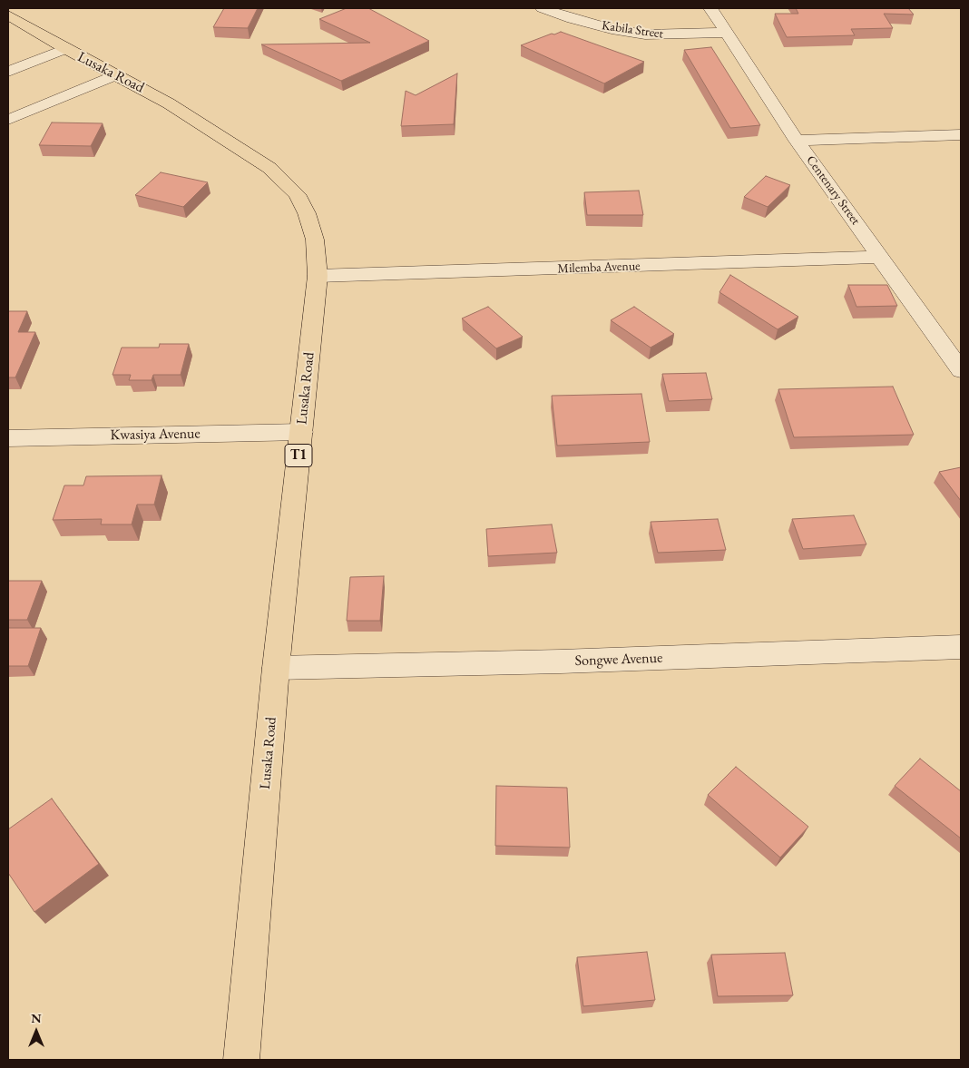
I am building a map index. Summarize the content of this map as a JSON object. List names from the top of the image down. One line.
{"streets":{"highway":["Lusaka Road","T1"],"street":["Kabila Street","Centenary Street","Milemba Avenue","Kwasiya Avenue","Songwe Avenue"]},"crossings":[["Kabila Street","Centenary Street"],["Lusaka Road","Milemba Avenue"],["Lusaka Road","Kwasiya Avenue"],["Lusaka Road","Songwe Avenue"],["Centenary Street","Milemba Avenue"]],"north":"top"}
